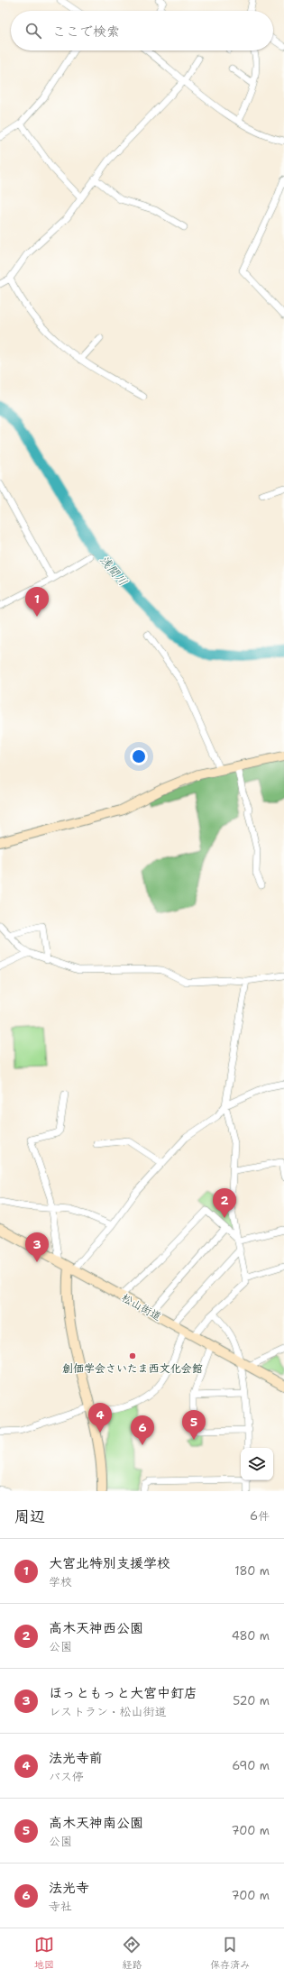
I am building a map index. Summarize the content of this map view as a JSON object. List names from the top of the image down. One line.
{"streets":{"street":["松山街道"]},"water":["浅間川"],"places":["創価学会さいたま西文化会館"],"page":{"search":"ここで検索","pins":["1","2","3","4","5","6"],"heading":["周辺","6件"],"list":[{"mark":"1","name":"大宮北特別支援学校","note":"学校","value":"180 m"},{"mark":"2","name":"高木天神西公園","note":"公園","value":"480 m"},{"mark":"3","name":"ほっともっと大宮中釘店","note":"レストラン · 松山街道","value":"520 m"},{"mark":"4","name":"法光寺前","note":"バス停","value":"690 m"},{"mark":"5","name":"高木天神南公園","note":"公園","value":"700 m"},{"mark":"6","name":"法光寺","note":"寺社","value":"700 m"}],"nav":["地図","経路","保存済み"]}}
